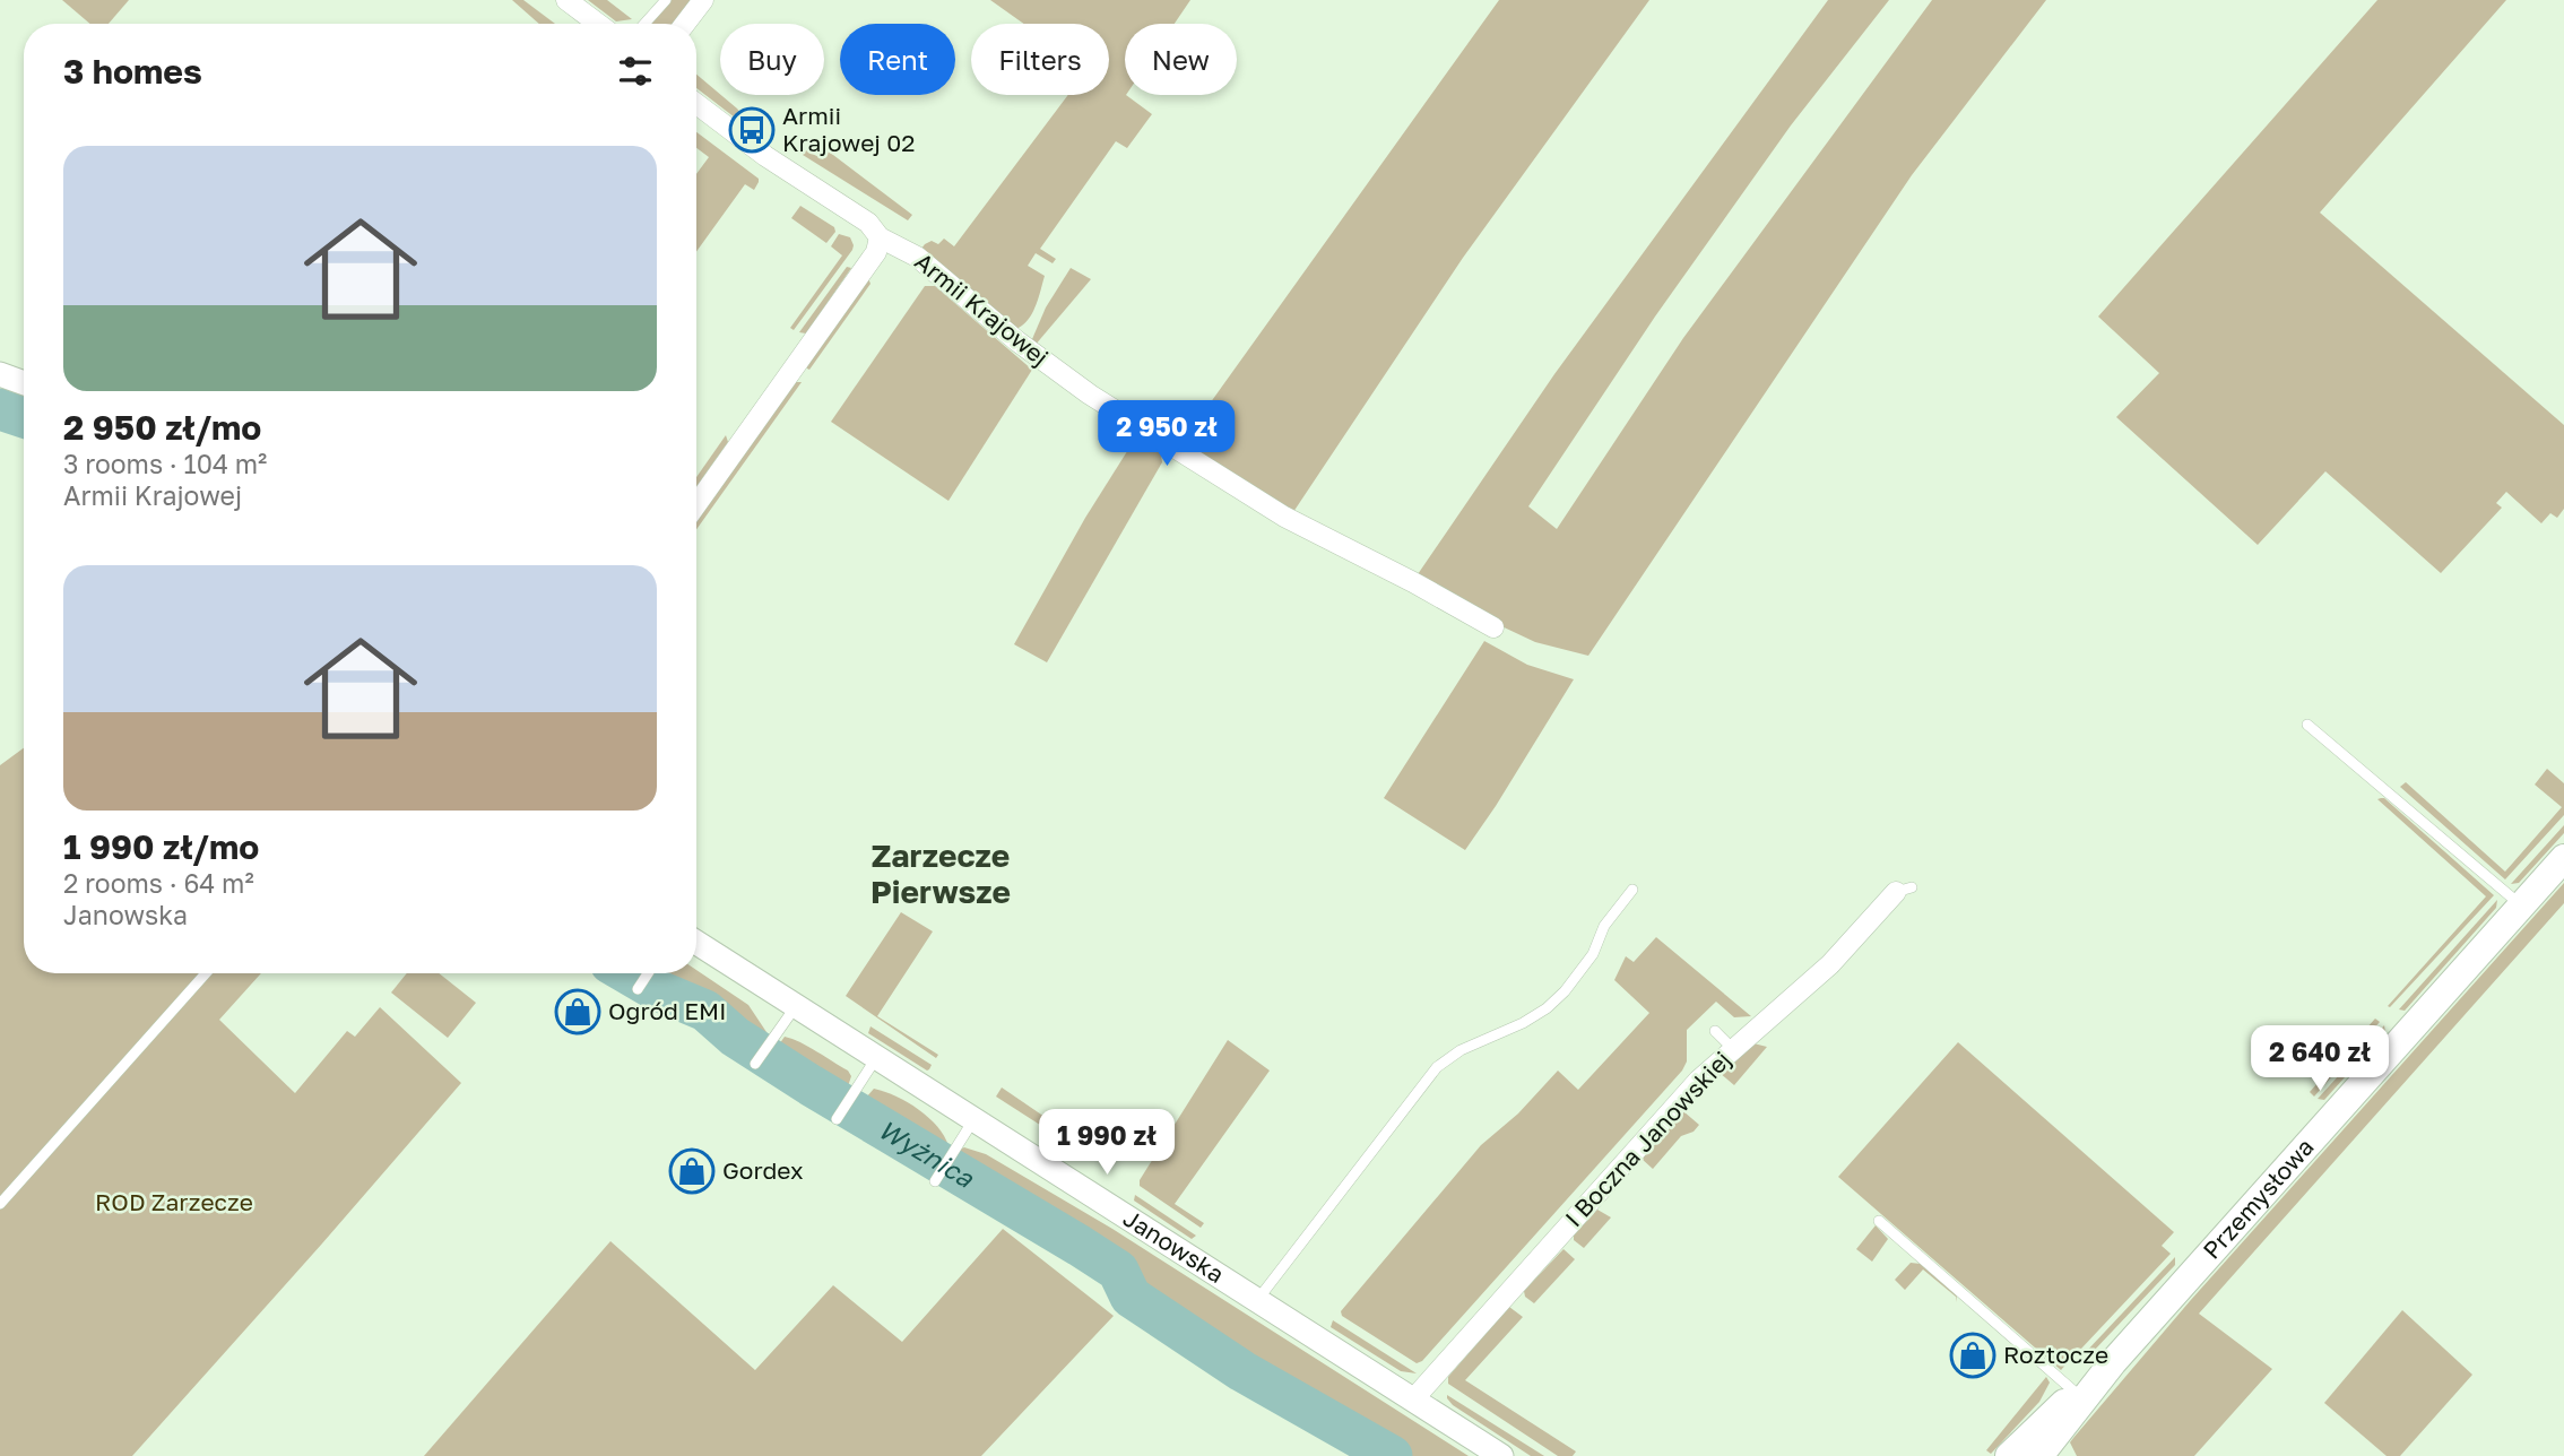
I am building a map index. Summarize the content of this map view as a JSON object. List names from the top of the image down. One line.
{"streets":{"main road":["Przemysłowa"],"street":["Armii Krajowej","I Boczna Janowskiej","Janowska"]},"crossings":[["I Boczna Janowskiej","Janowska"]],"districts":["Zarzecze Pierwsze"],"water":["Wyżnica"],"parks":["ROD Zarzecze"],"places":{"bus stop":["Armii Krajowej 02"],"shop":["Ogród EMI","Gordex","Roztocze"]},"page":{"chip":["Buy","Rent","Filters","New"],"heading":"3 homes","list":[{"name":"2 950 zł/mo","note":"3 rooms · 104 m² · Armii Krajowej"},{"name":"1 990 zł/mo","note":"2 rooms · 64 m² · Janowska"}],"price":["2 950 zł","2 640 zł","1 990 zł"]}}
